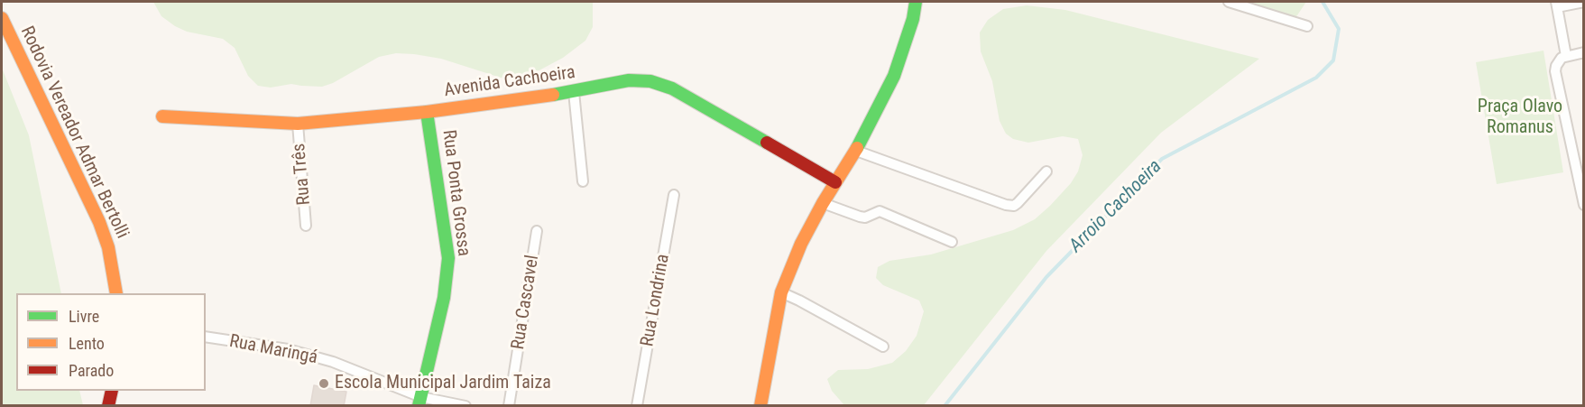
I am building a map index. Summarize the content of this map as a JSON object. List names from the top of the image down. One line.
{"streets":{"main road":["Avenida Cachoeira","Rodovia Vereador Admar Bertolli","Rua Ponta Grossa"],"street":["Rua Três","Rua Londrina","Rua Cascavel","Rua Maringá"]},"crossings":[["Avenida Cachoeira","Rua Três"],["Avenida Cachoeira","Rua Ponta Grossa"],["Rua Ponta Grossa","Rua Maringá"]],"water":["Arroio Cachoeira"],"parks":["Praça Olavo Romanus"],"places":["Escola Municipal Jardim Taiza"],"legend":["Livre","Lento","Parado"]}
